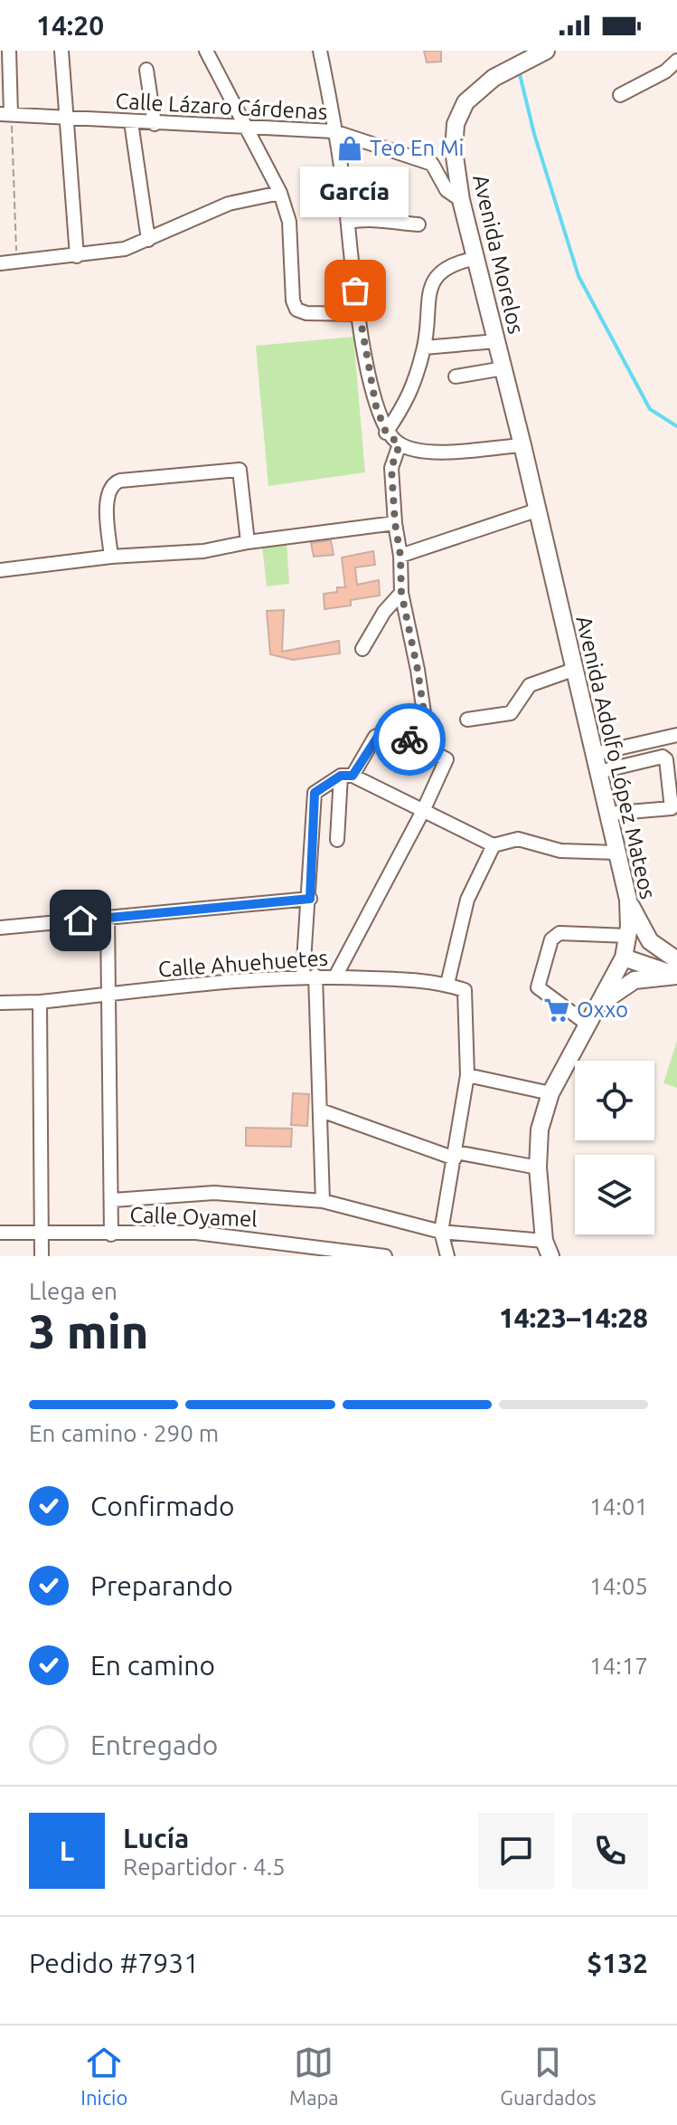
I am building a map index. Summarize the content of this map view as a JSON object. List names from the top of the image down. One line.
{"streets":{"main road":["Avenida Morelos","Avenida Adolfo López Mateos"],"street":["Calle Lázaro Cárdenas","Calle Ahuehuetes","Calle Oyamel"]},"crossings":[["Calle Lázaro Cárdenas","Avenida Morelos"],["Avenida Morelos","Avenida Adolfo López Mateos"]],"places":{"shop":["Teo En Mi"],"other":["García"],"supermarket":["Oxxo"]},"page":{"status":"14:20","bubble":"García","heading":["3 min","Llega en","14:23–14:28"],"panel":["Lucía","Repartidor · 4.5","Pedido #7931","$132"],"bar":"En camino · 290 m","list":[["Confirmado","14:01"],["Preparando","14:05"],["En camino","14:17"],"Entregado"],"round":"L","tabs":["Inicio","Mapa","Guardados"]}}
